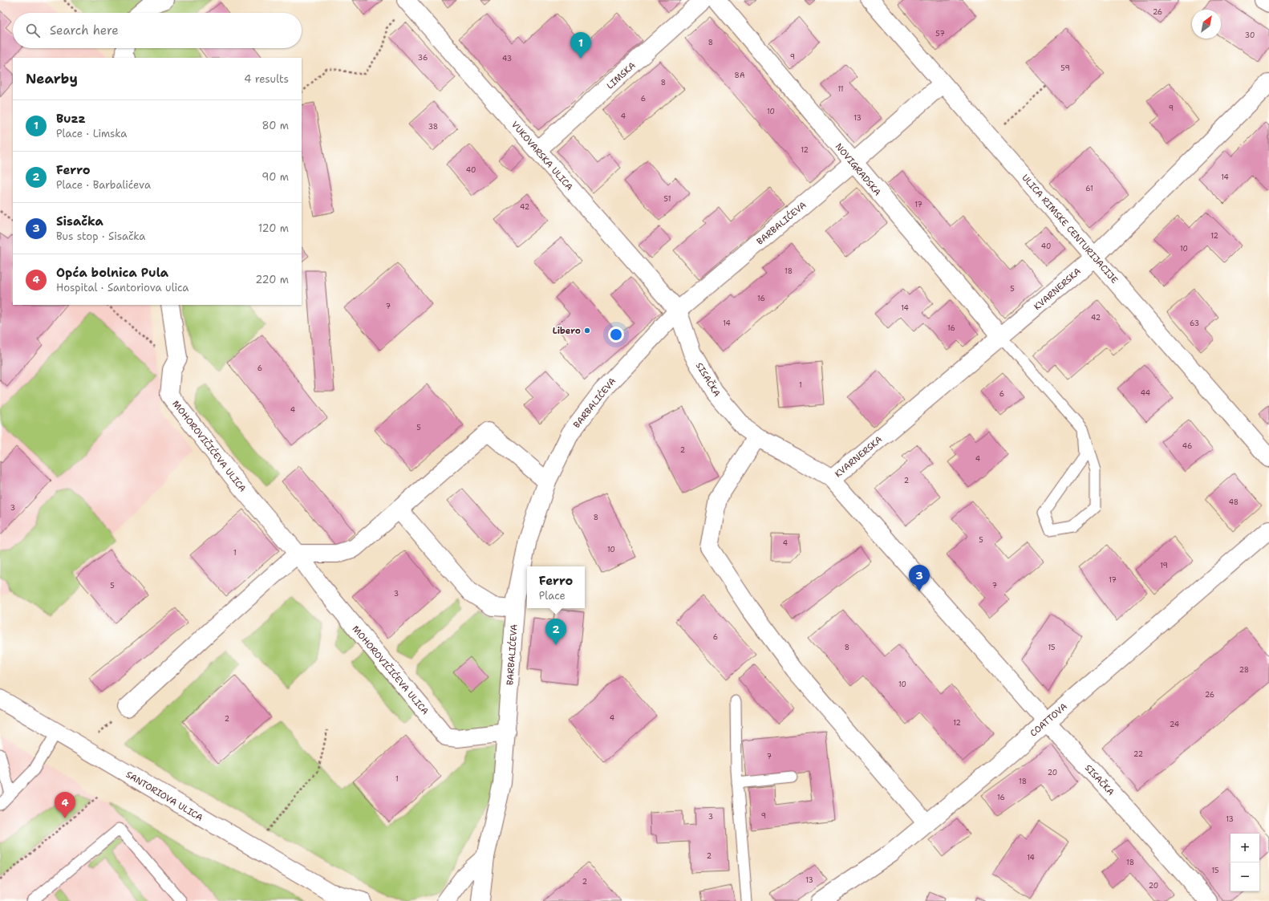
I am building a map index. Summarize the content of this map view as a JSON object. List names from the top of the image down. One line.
{"streets":{"street":["LIMSKA","VUKOVARSKA ULICA","NOVIGRADSKA","BARBALIĆEVA","ULICA RIMSKE CENTURIJACIJE","KVARNERSKA","SISAČKA","MOHOROVIČIĆEVA ULICA","COATTOVA","SANTORIOVA ULICA"]},"crossings":[["LIMSKA","VUKOVARSKA ULICA"],["VUKOVARSKA ULICA","BARBALIĆEVA"],["VUKOVARSKA ULICA","SISAČKA"],["NOVIGRADSKA","BARBALIĆEVA"],["NOVIGRADSKA","KVARNERSKA"],["BARBALIĆEVA","ULICA RIMSKE CENTURIJACIJE"],["BARBALIĆEVA","SISAČKA"],["BARBALIĆEVA","MOHOROVIČIĆEVA ULICA"],["ULICA RIMSKE CENTURIJACIJE","KVARNERSKA"],["KVARNERSKA","SISAČKA"],["SISAČKA","COATTOVA"]],"places":["Libero"],"house_numbers":["26","57","30","8","9","36","43","59","8A","8","11","6","9","10","4","13","38","12","40","14","61","51","17","42","12","40","10","18","5","16","7","14","42","14","63","16","6","1","44","6","4","5","46","2","4","2","48","3","8","5","4","10","1","19","17","5","7","3","6","8","15","28","10","26","4","2","12","24","22","7","20","1","18","16","9","3","13","2","14","18","15","13","2","20"],"north":"top right","page":{"search":"Search here","pins":["1","3","2","4"],"heading":["Nearby","4 results"],"list":[{"mark":"1","name":"Buzz","note":"Place · Limska","value":"80 m"},{"mark":"2","name":"Ferro","note":"Place · Barbalićeva","value":"90 m"},{"mark":"3","name":"Sisačka","note":"Bus stop · Sisačka","value":"120 m"},{"mark":"4","name":"Opća bolnica Pula","note":"Hospital · Santoriova ulica","value":"220 m"}],"popup":["Ferro","Place"],"map_buttons":["+","−"]}}
